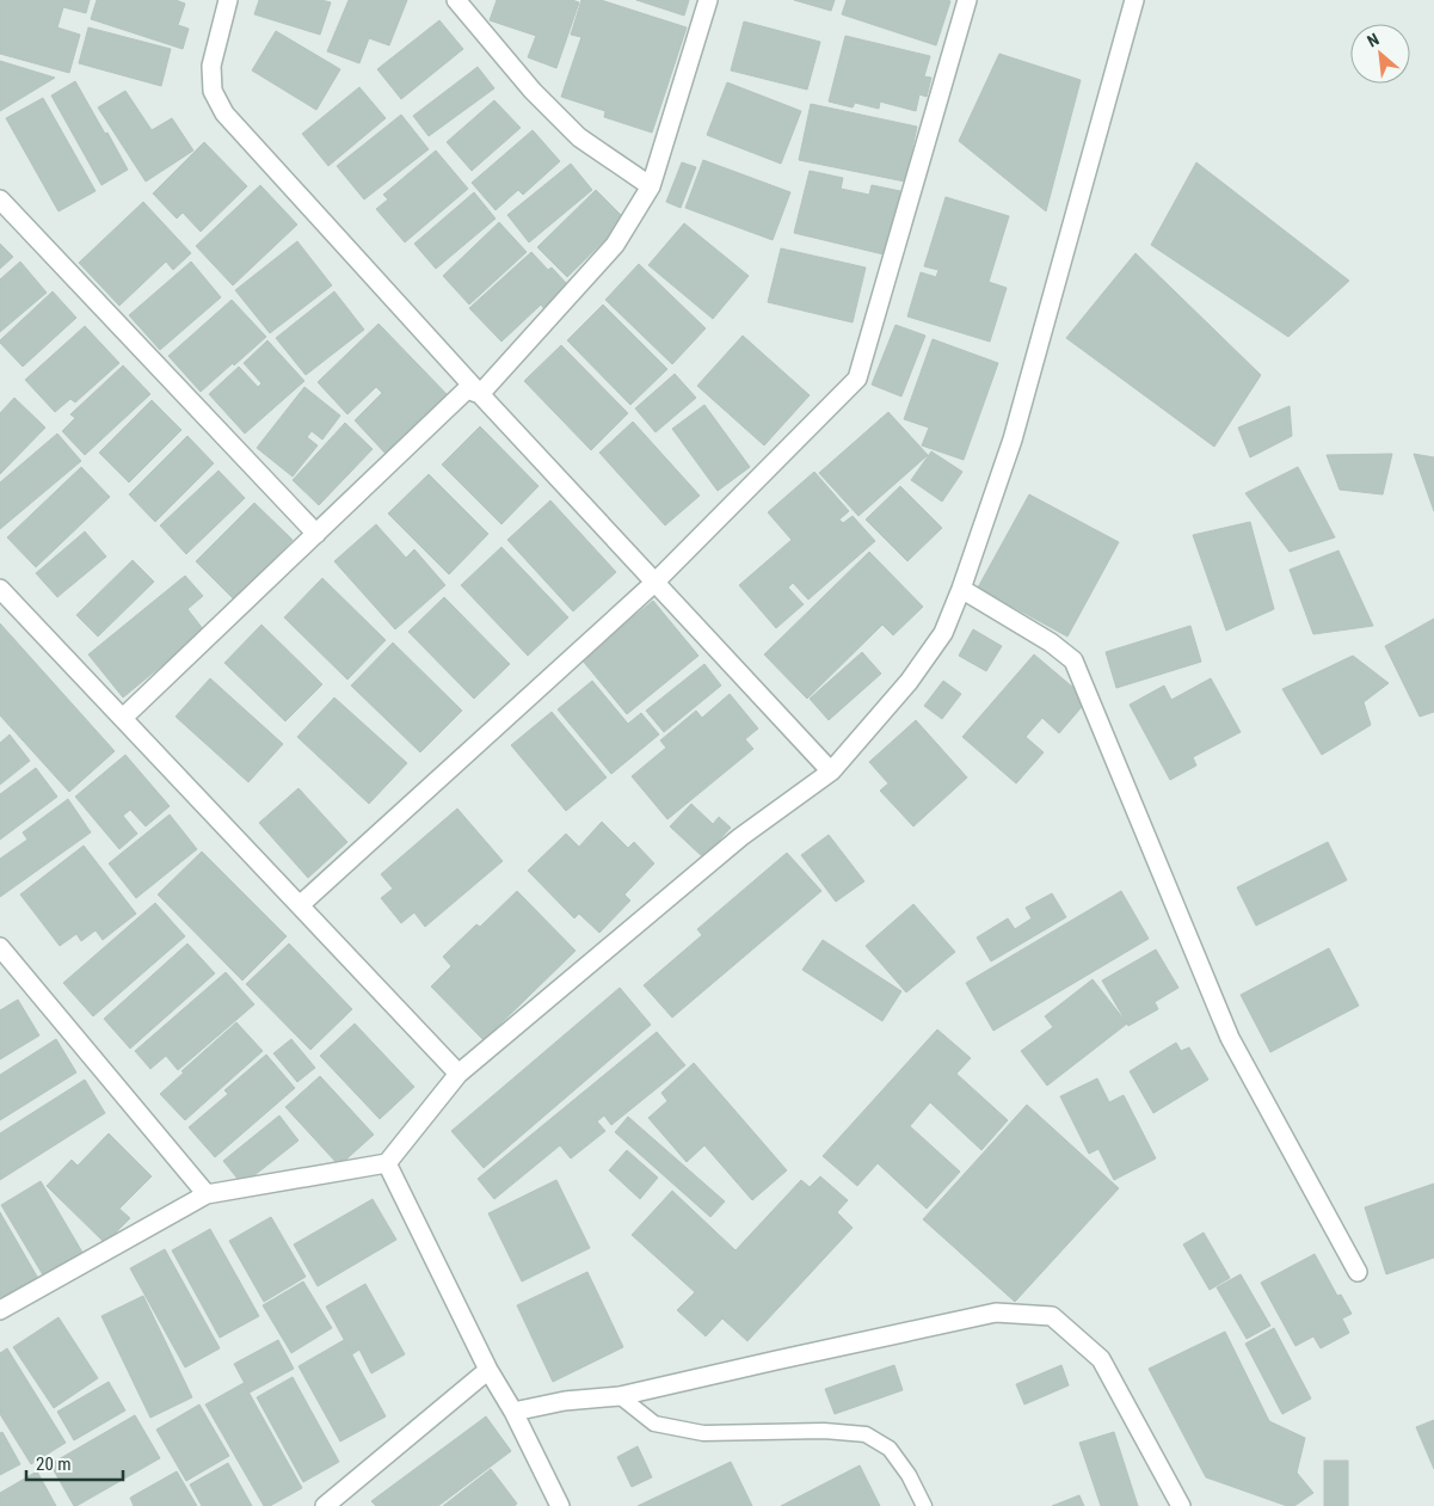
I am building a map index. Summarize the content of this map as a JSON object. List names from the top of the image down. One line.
{"scale_bar":"20 m","north":"top left"}
